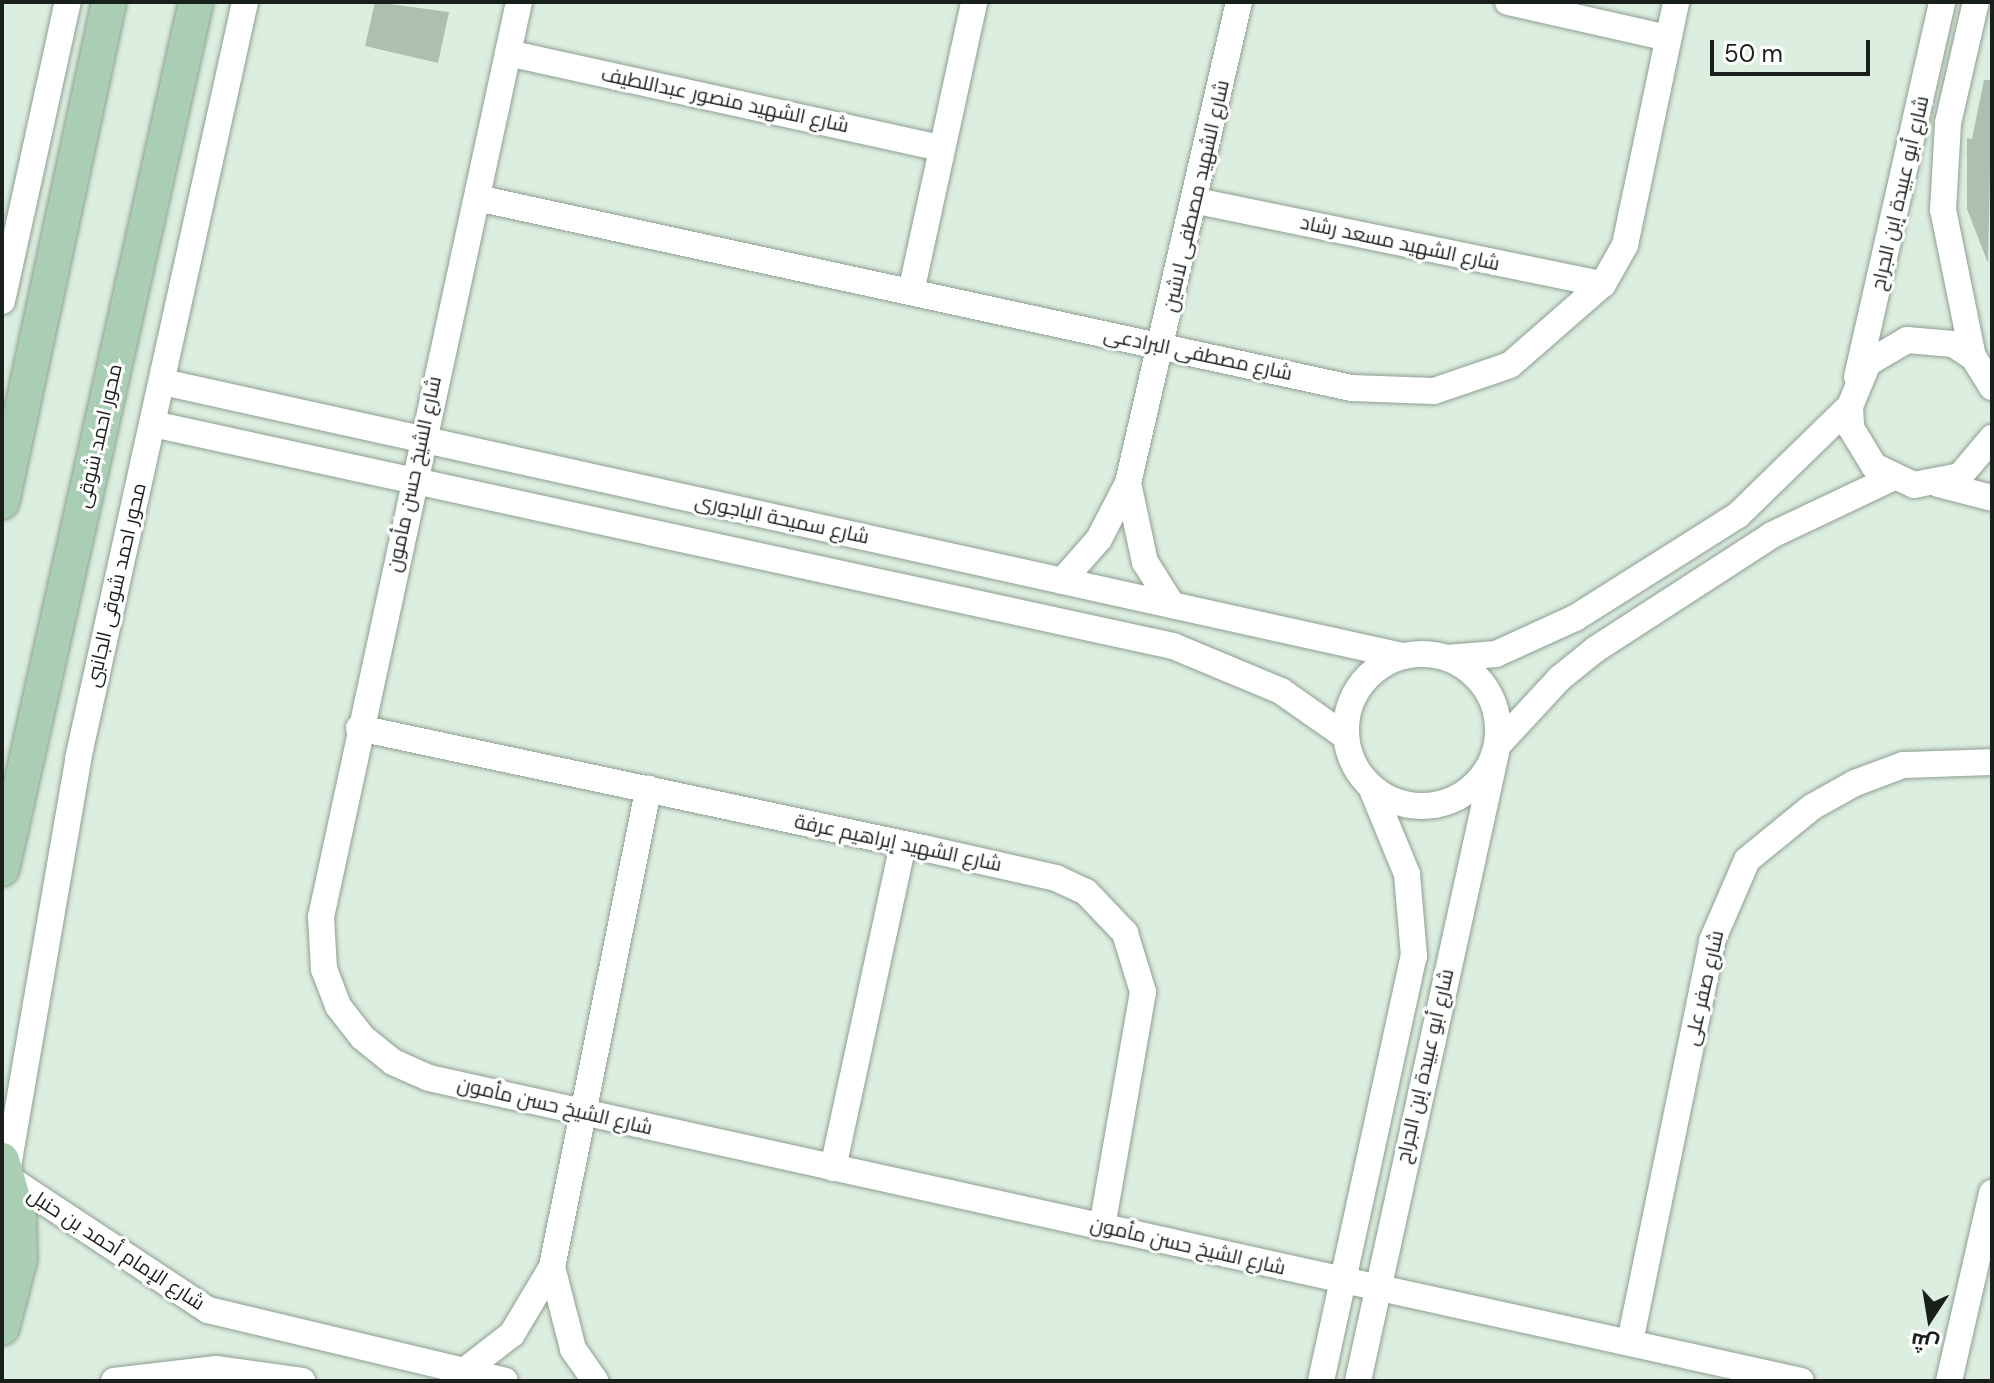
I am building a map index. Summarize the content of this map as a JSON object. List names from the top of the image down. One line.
{"streets":{"main road":["محور احمد شوقى"],"street":["شارع الشهيد منصور عبداللطيف","شارع أبو عبيدة إبن الجراح","شارع الشهيد مصطفى لاشين","شارع الشهيد مسعد رشاد","شارع مصطفى البرادعى","شارع الشيخ حسن مأمون","شارع سميحة الباجورى","محور احمد شوقى الجانبى","شارع الشهيد إبراهيم عرفة","شارع صفر على","شارع الإمام أحمد بن حنبل"]},"crossings":[["شارع الشهيد منصور عبداللطيف","شارع الشيخ حسن مأمون"],["شارع أبو عبيدة إبن الجراح","شارع الشيخ حسن مأمون"],["شارع أبو عبيدة إبن الجراح","شارع سميحة الباجورى"],["شارع الشهيد مصطفى لاشين","شارع الشهيد مسعد رشاد"],["شارع الشهيد مصطفى لاشين","شارع مصطفى البرادعى"],["شارع الشهيد مصطفى لاشين","شارع سميحة الباجورى"],["شارع الشهيد مسعد رشاد","شارع مصطفى البرادعى"],["شارع مصطفى البرادعى","شارع الشيخ حسن مأمون"],["شارع الشيخ حسن مأمون","شارع سميحة الباجورى"],["شارع الشيخ حسن مأمون","شارع الشهيد إبراهيم عرفة"],["شارع الشيخ حسن مأمون","شارع صفر على"],["شارع سميحة الباجورى","محور احمد شوقى الجانبى"],["محور احمد شوقى الجانبى","شارع الإمام أحمد بن حنبل"]],"scale_bar":"50 m","north":"bottom"}
